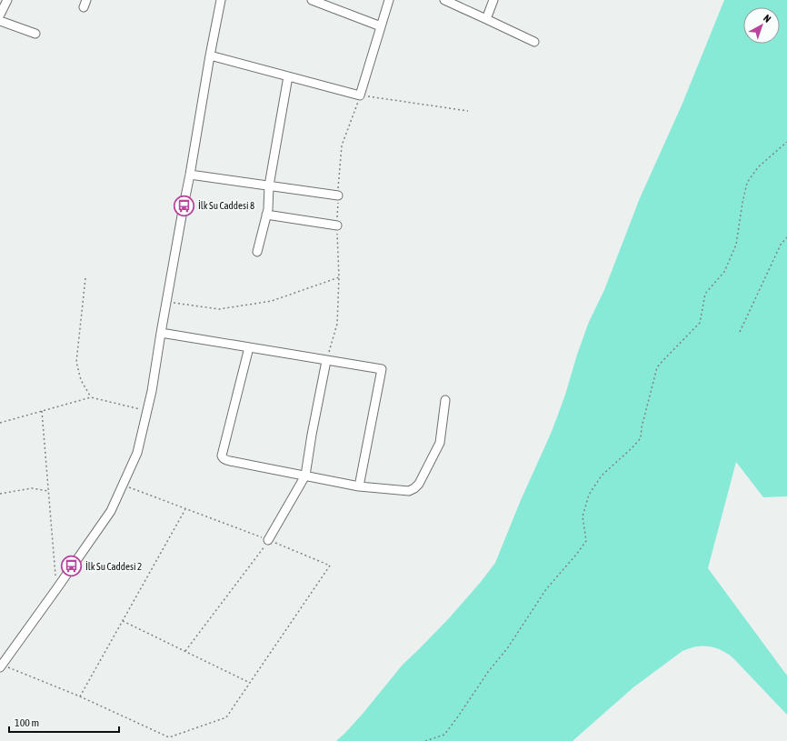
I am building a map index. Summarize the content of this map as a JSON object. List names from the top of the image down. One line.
{"places":{"bus stop":["İlk Su Caddesi 8","İlk Su Caddesi 2"]},"scale_bar":"100 m","north":"top right"}
